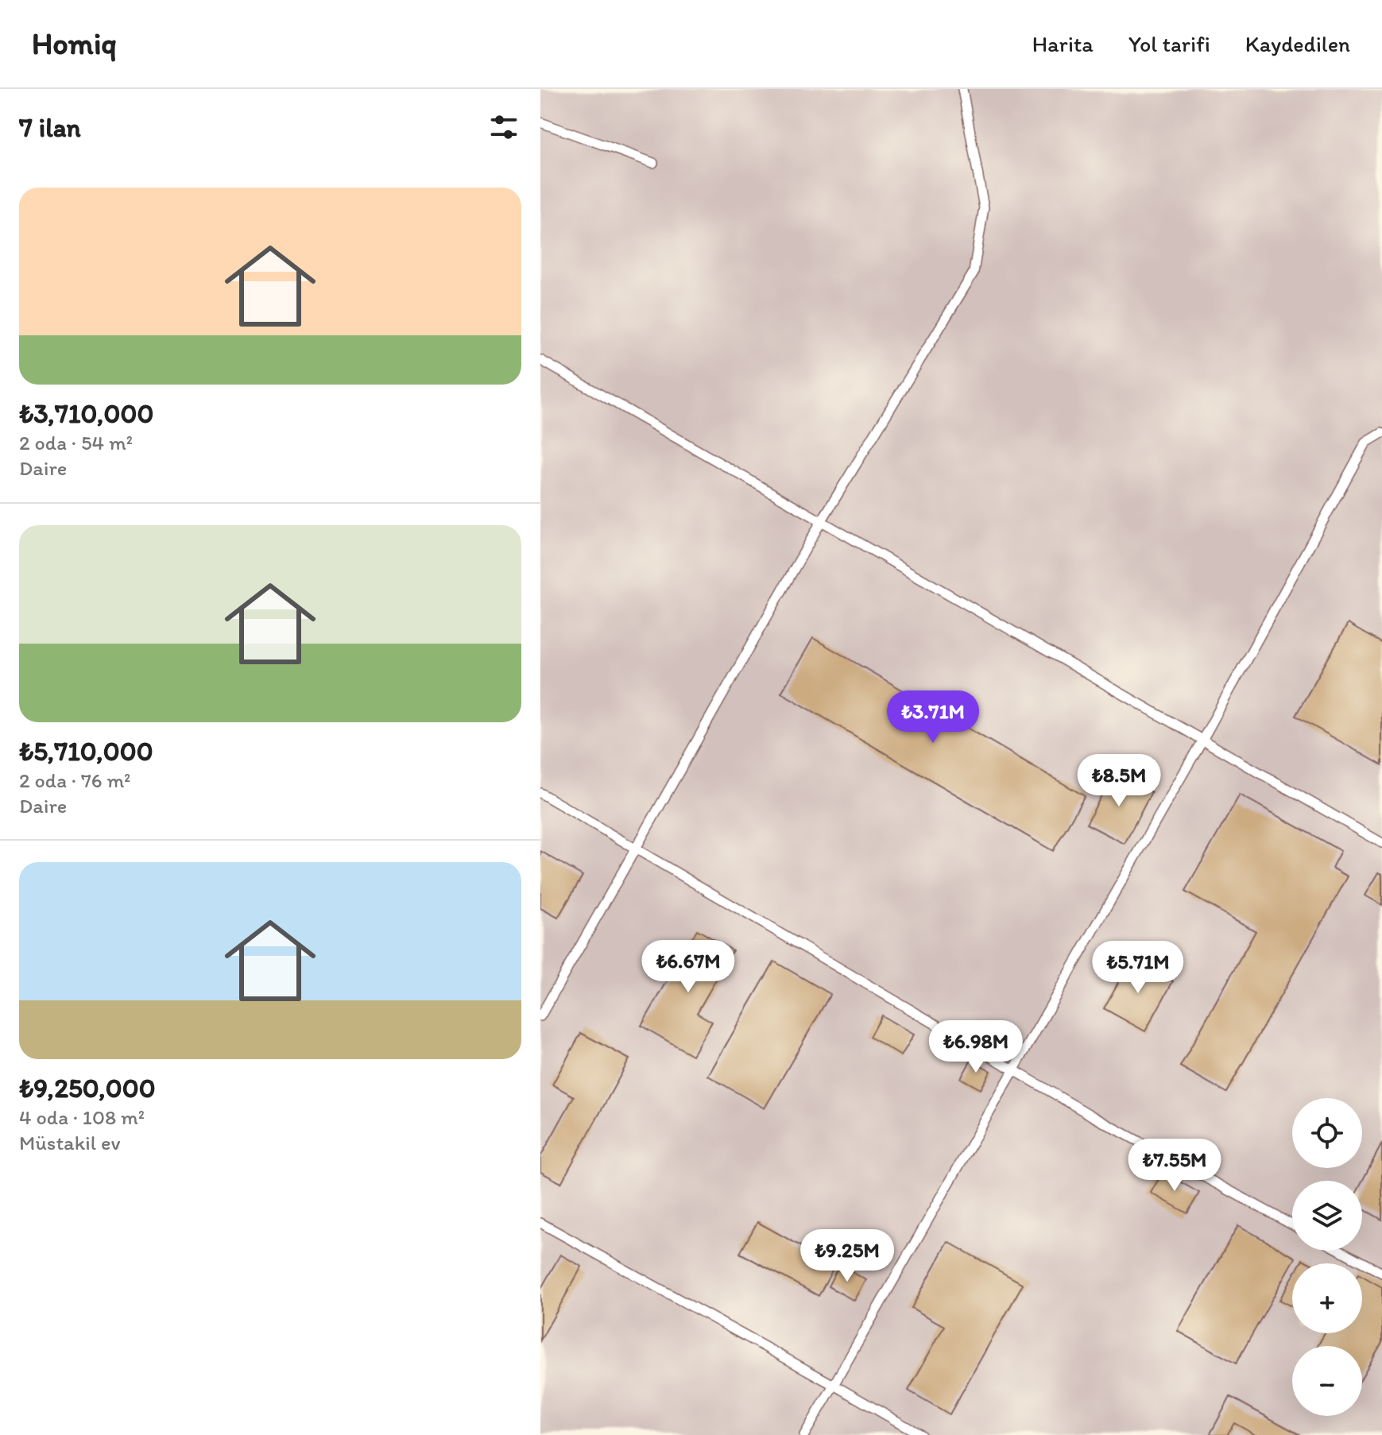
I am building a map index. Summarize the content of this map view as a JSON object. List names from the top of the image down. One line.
{"page":{"header":"Homiq","nav":["Harita","Yol tarifi","Kaydedilen"],"heading":"7 ilan","list":[{"name":"₺3,710,000","note":"2 oda · 54 m² · Daire"},{"name":"₺5,710,000","note":"2 oda · 76 m² · Daire"},{"name":"₺9,250,000","note":"4 oda · 108 m² · Müstakil ev"}],"price":["₺3.71M","₺8.5M","₺6.67M","₺5.71M","₺6.98M","₺7.55M","₺9.25M"],"map_buttons":["+","−"]}}
